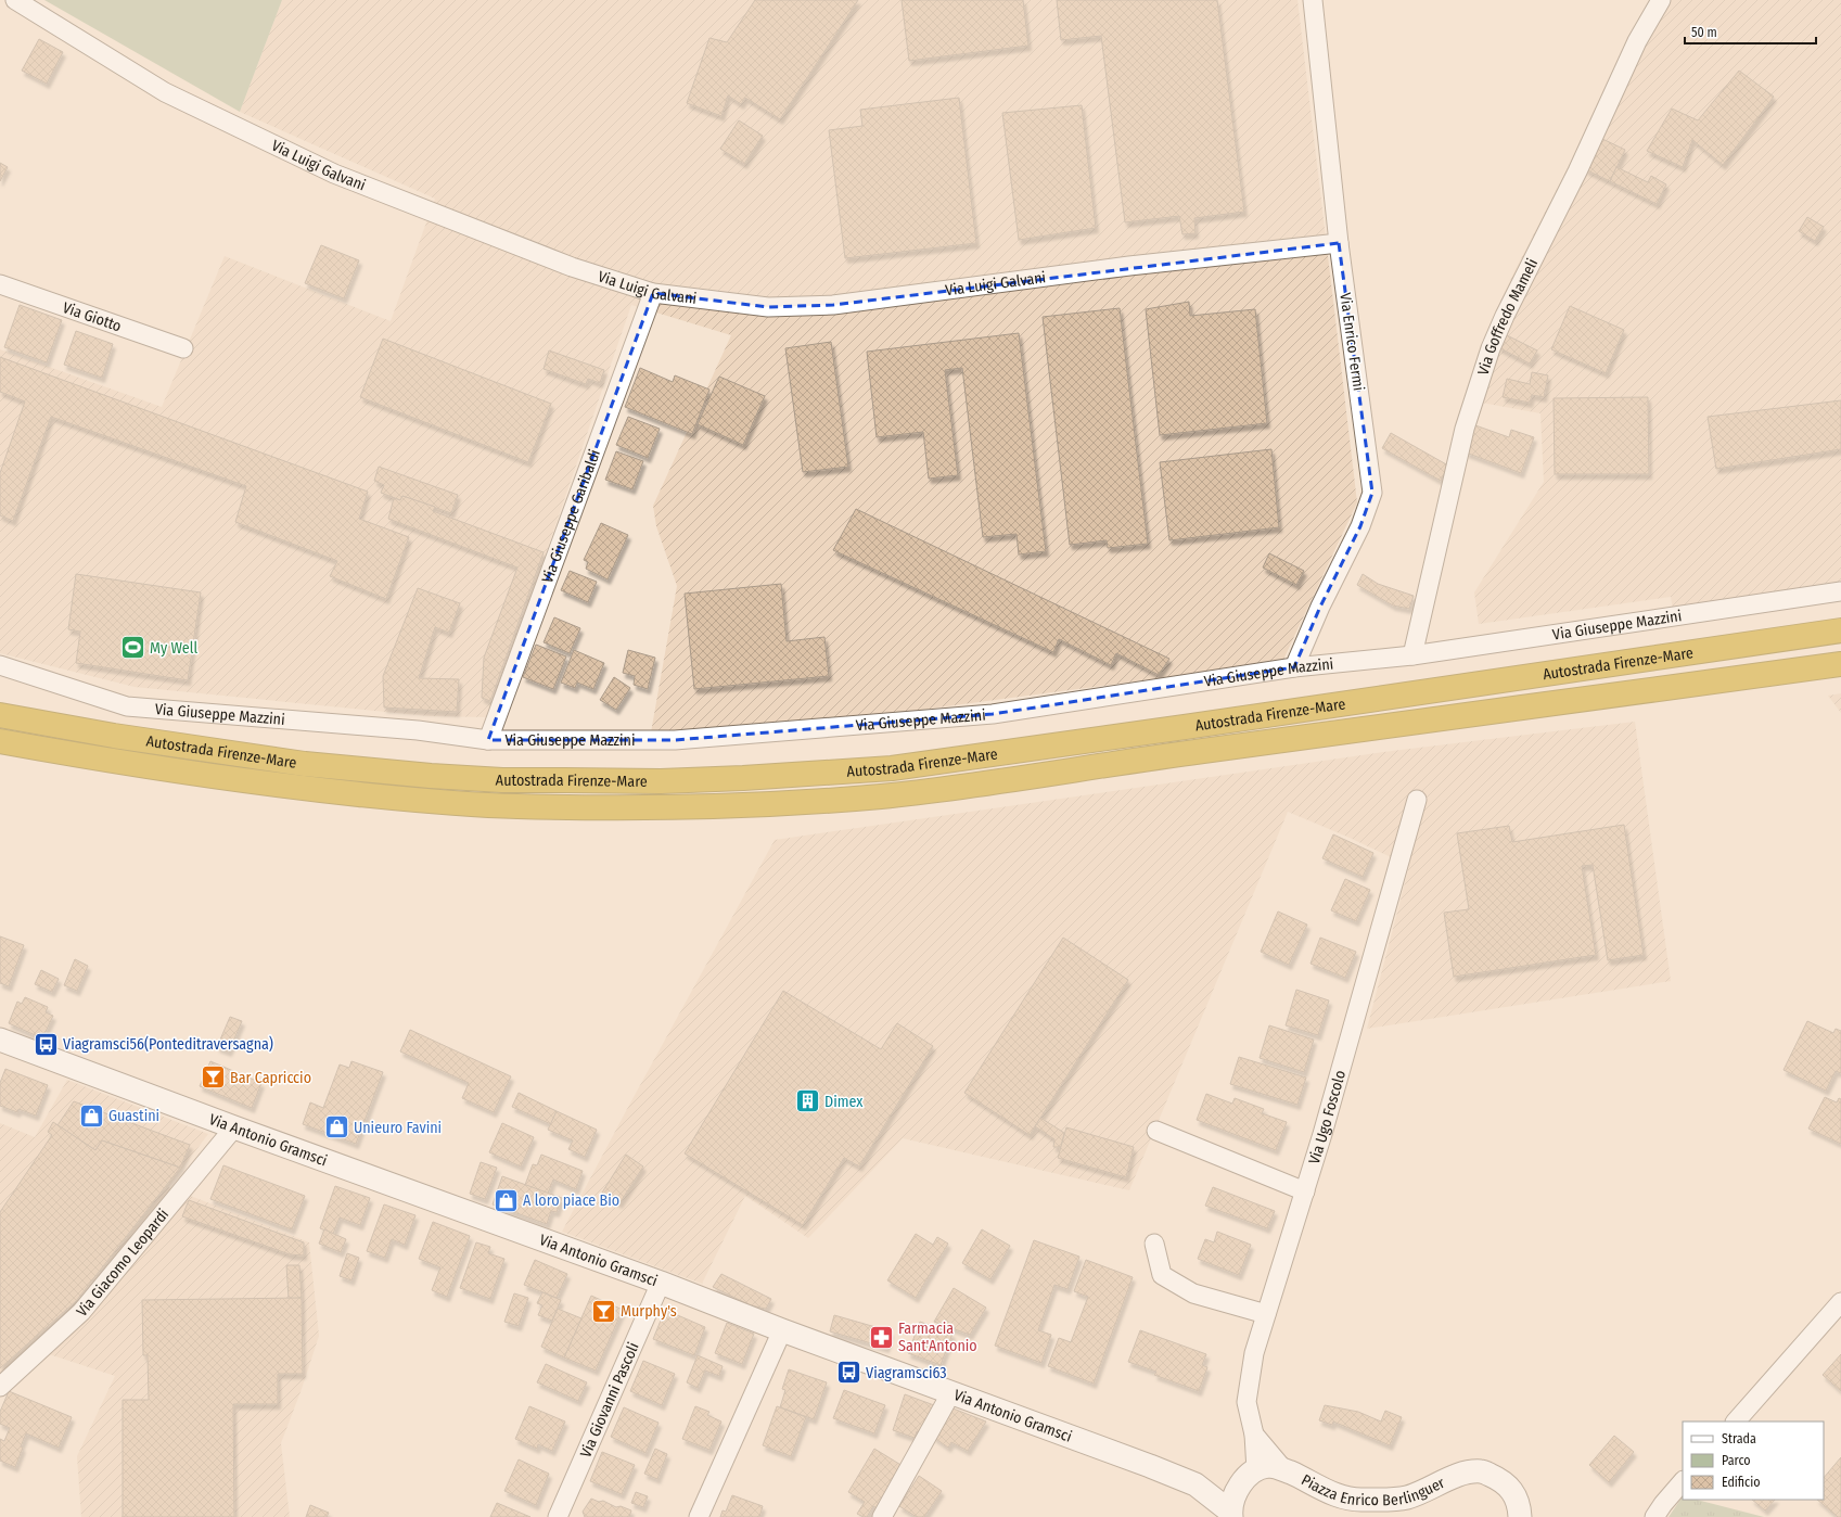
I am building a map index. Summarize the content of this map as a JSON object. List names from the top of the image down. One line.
{"streets":{"highway":["Autostrada Firenze-Mare"],"street":["Via Luigi Galvani","Via Giotto","Via Goffredo Mameli","Via Enrico Fermi","Via Giuseppe Garibaldi","Via Giuseppe Mazzini","Via Ugo Foscolo","Via Antonio Gramsci","Via Giacomo Leopardi","Via Giovanni Pascoli","Piazza Enrico Berlinguer"]},"crossings":[["Via Luigi Galvani","Via Enrico Fermi"],["Via Luigi Galvani","Via Giuseppe Garibaldi"],["Via Goffredo Mameli","Via Giuseppe Mazzini"],["Via Enrico Fermi","Via Giuseppe Mazzini"],["Via Giuseppe Garibaldi","Via Giuseppe Mazzini"],["Via Ugo Foscolo","Via Antonio Gramsci"],["Via Ugo Foscolo","Piazza Enrico Berlinguer"],["Via Antonio Gramsci","Via Giacomo Leopardi"],["Via Antonio Gramsci","Via Giovanni Pascoli"],["Via Antonio Gramsci","Piazza Enrico Berlinguer"]],"places":{"sports":["My Well"],"bus stop":["Viagramsci56(Ponteditraversagna)","Viagramsci63"],"bar":["Bar Capriccio","Murphy's"],"building":["Dimex"],"shop":["Guastini","Unieuro Favini","A loro piace Bio"],"pharmacy":["Farmacia Sant'Antonio"]},"legend":["Strada","Parco","Edificio"],"scale_bar":"50 m"}
